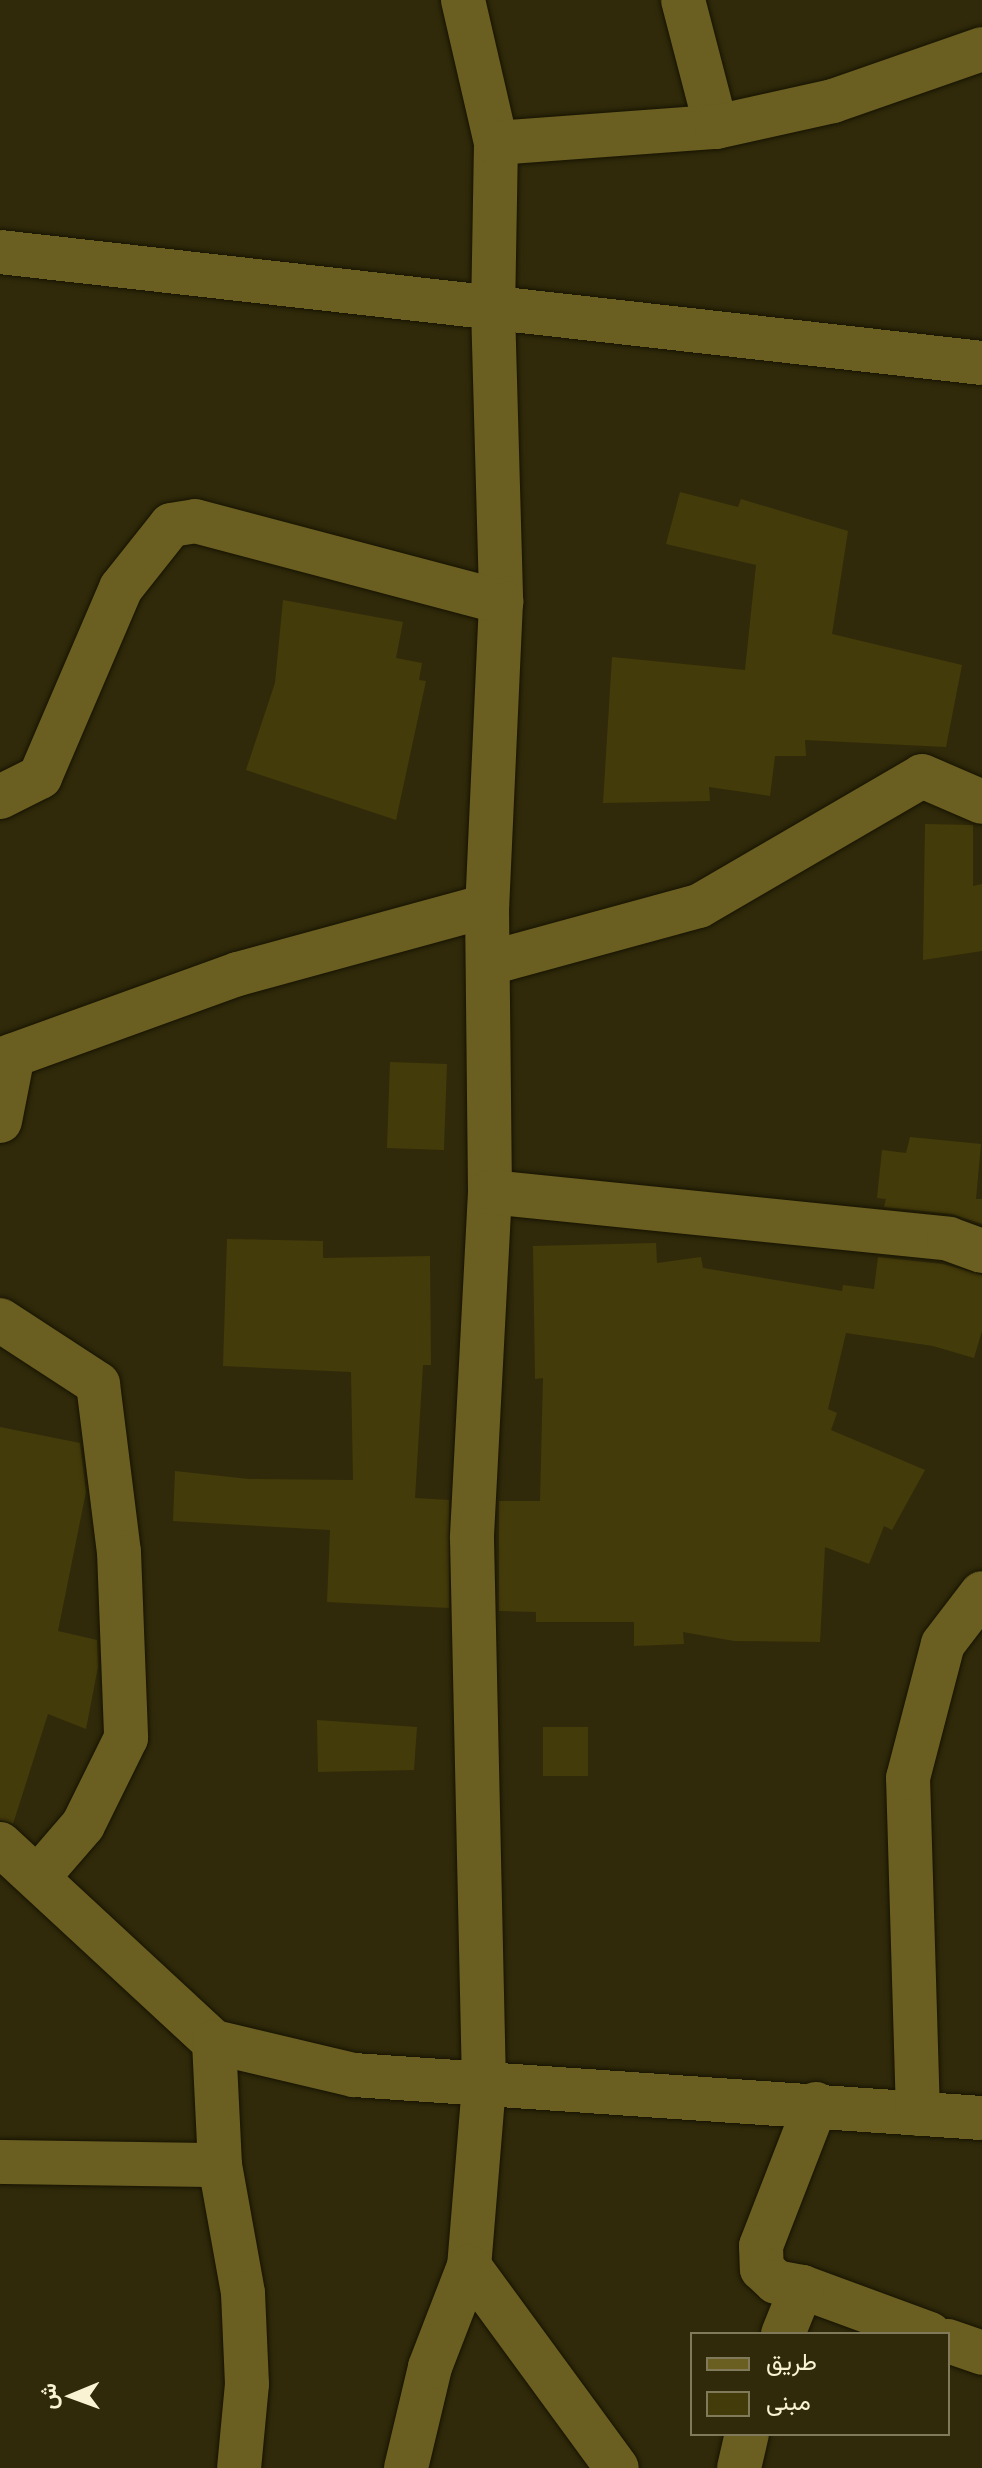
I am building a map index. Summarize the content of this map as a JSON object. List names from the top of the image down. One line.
{"legend":["طريق","مبنى"],"north":"left"}
